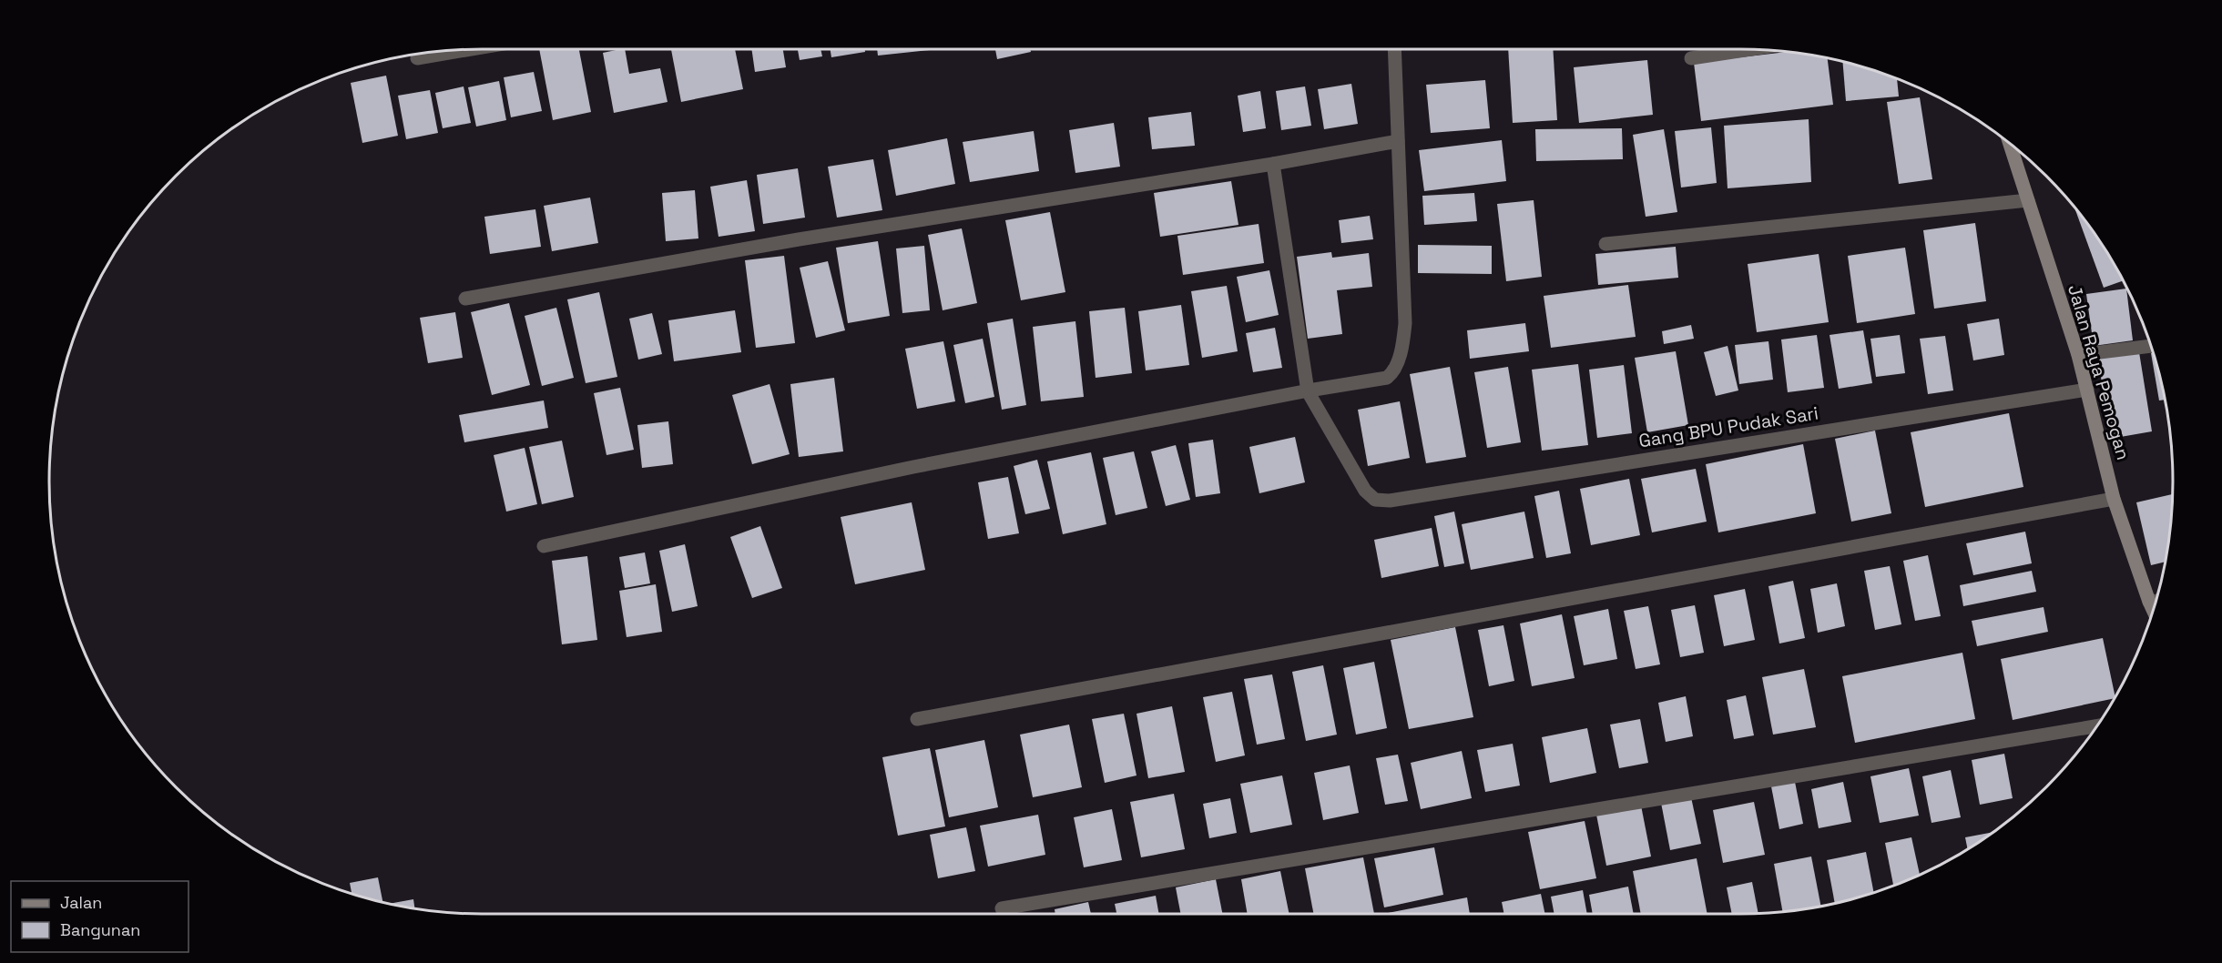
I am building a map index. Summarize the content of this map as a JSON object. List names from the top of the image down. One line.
{"streets":{"street":["Jalan Raya Pemogan","Gang BPU Pudak Sari"]},"crossings":[["Jalan Raya Pemogan","Gang BPU Pudak Sari"]],"legend":["Jalan","Bangunan"]}
